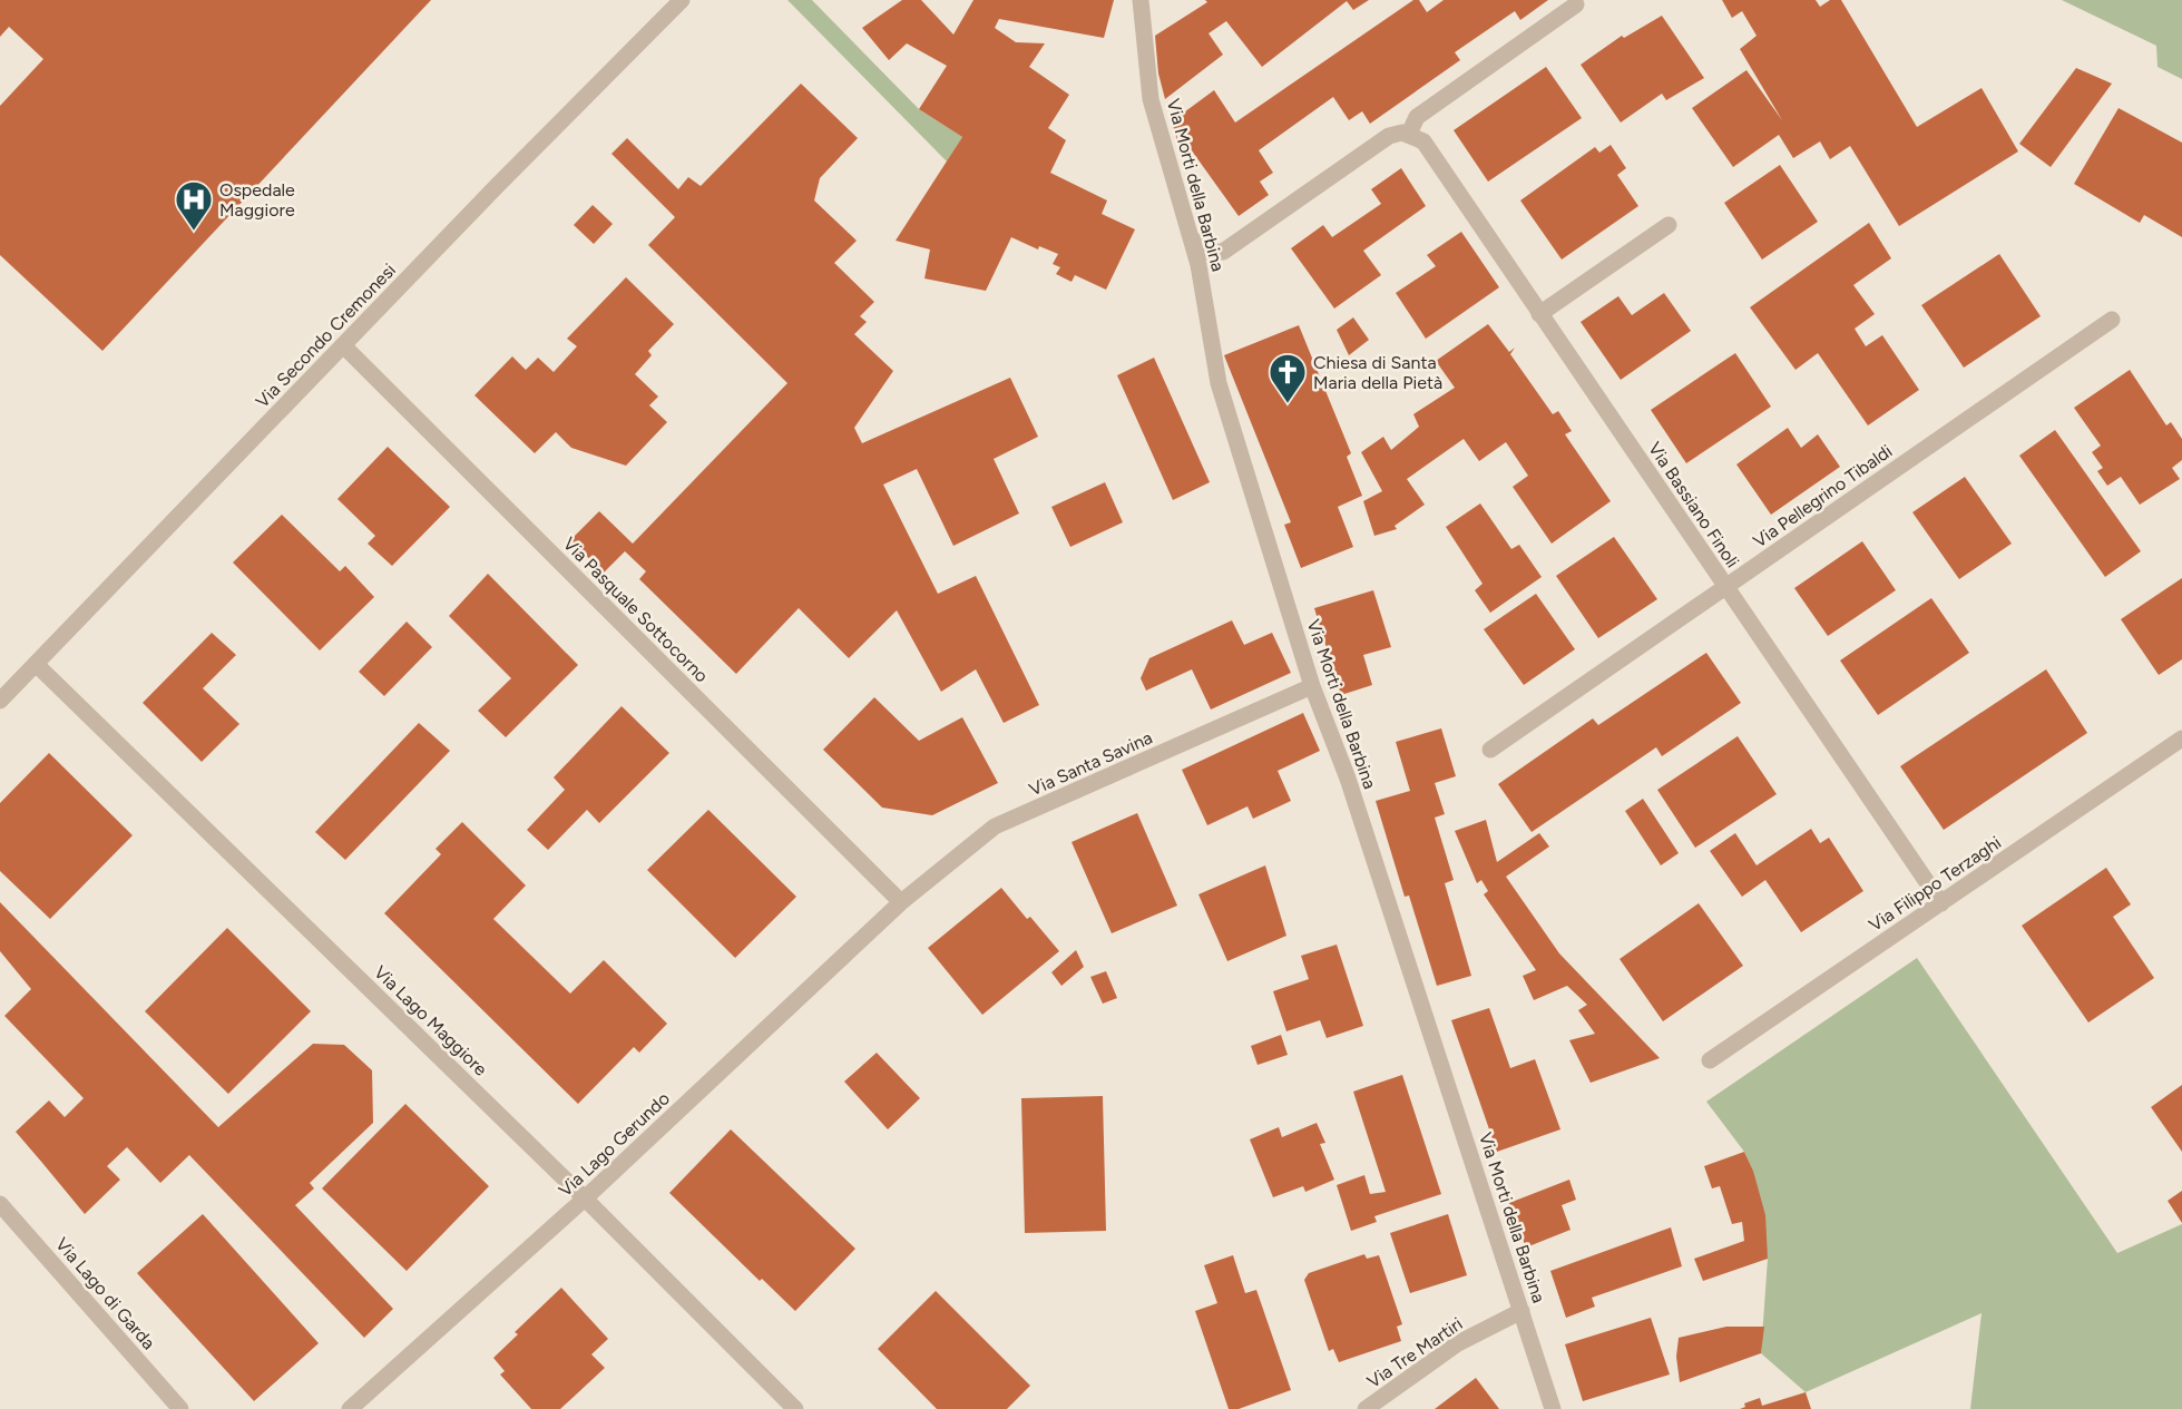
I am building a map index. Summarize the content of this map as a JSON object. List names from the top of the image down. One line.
{"streets":{"street":["Via Morti della Barbina","Via Secondo Cremonesi","Via Pellegrino Tibaldi","Via Bassiano Finoli","Via Pasquale Sottocorno","Via Santa Savina","Via Filippo Terzaghi","Via Lago Maggiore","Via Lago Gerundo","Via Lago di Garda","Via Tre Martiri"]},"crossings":[["Via Morti della Barbina","Via Santa Savina"],["Via Morti della Barbina","Via Tre Martiri"],["Via Secondo Cremonesi","Via Pasquale Sottocorno"],["Via Secondo Cremonesi","Via Lago Maggiore"],["Via Pellegrino Tibaldi","Via Bassiano Finoli"],["Via Bassiano Finoli","Via Filippo Terzaghi"],["Via Pasquale Sottocorno","Via Santa Savina"],["Via Pasquale Sottocorno","Via Lago Gerundo"],["Via Santa Savina","Via Lago Gerundo"],["Via Lago Maggiore","Via Lago Gerundo"]],"places":{"hospital":["Ospedale Maggiore"],"church":["Chiesa di Santa Maria della Pietà"]}}
